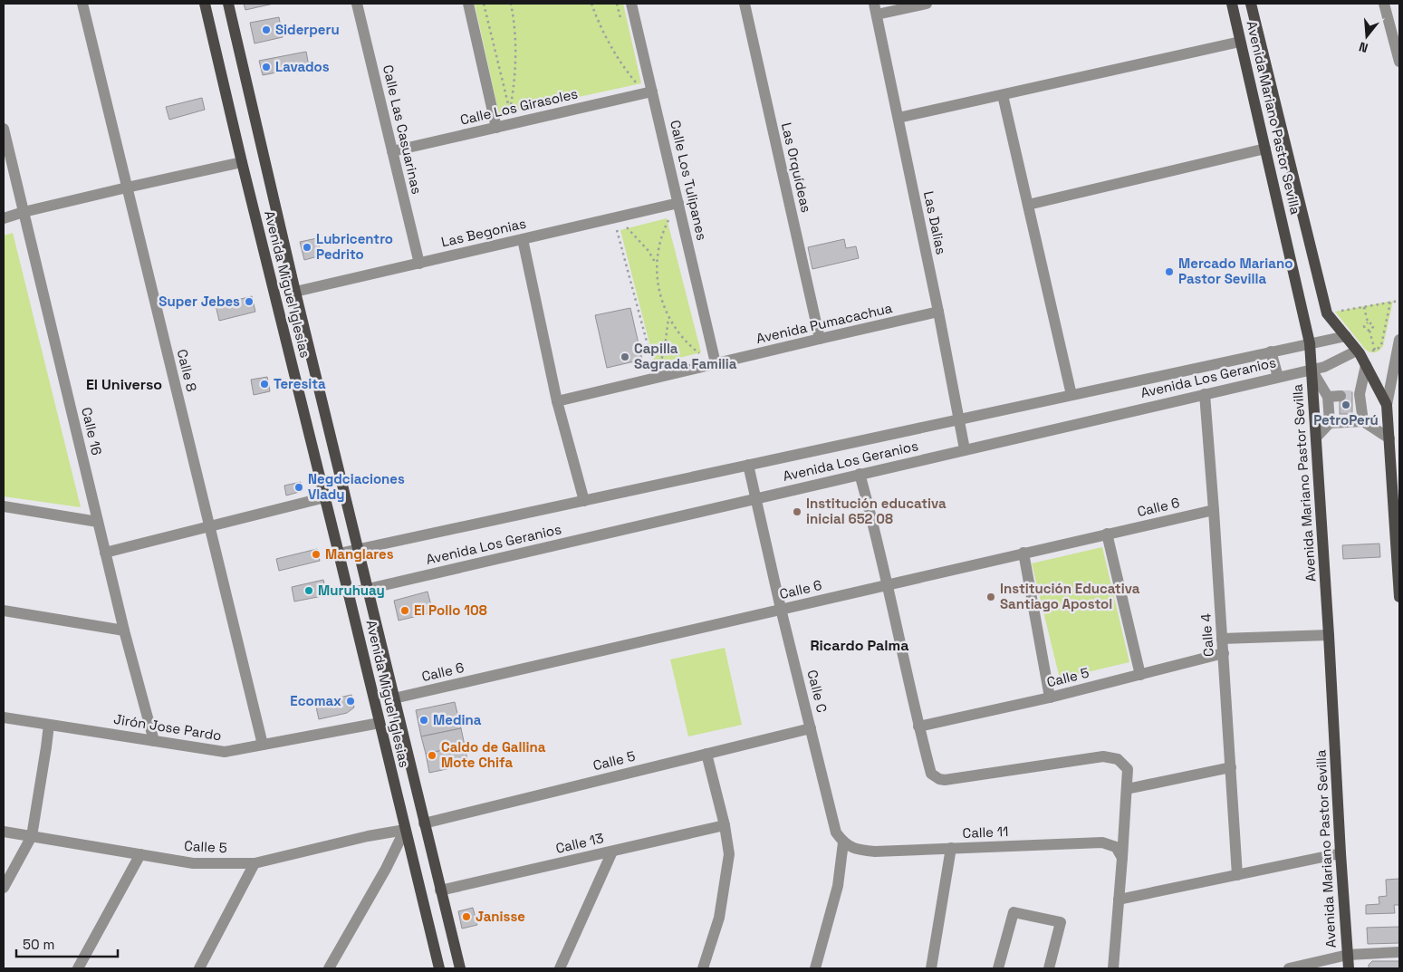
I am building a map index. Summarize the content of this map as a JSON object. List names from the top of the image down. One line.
{"streets":{"main road":["Avenida Mariano Pastor Sevilla","Avenida Miguel Iglesias"],"street":["Calle Los Girasoles","Calle Las Casuarinas","Las Orquídeas","Calle Los Tulipanes","Las Dalias","Las Begonias","Avenida Pumacachua","Calle 8","Avenida Los Geranios","Calle 16","Calle 6","Calle 4","Calle 5","Calle C","Jirón Jose Pardo","Calle 11","Calle 13"]},"crossings":[["Calle Los Girasoles","Calle Las Casuarinas"],["Calle Los Girasoles","Calle Los Tulipanes"],["Avenida Mariano Pastor Sevilla","Avenida Los Geranios"],["Calle Las Casuarinas","Las Begonias"],["Las Orquídeas","Avenida Pumacachua"],["Calle Los Tulipanes","Las Begonias"],["Calle Los Tulipanes","Avenida Pumacachua"],["Las Dalias","Avenida Pumacachua"],["Las Dalias","Avenida Los Geranios"],["Las Begonias","Avenida Miguel Iglesias"],["Avenida Miguel Iglesias","Avenida Los Geranios"],["Avenida Miguel Iglesias","Calle 6"],["Avenida Miguel Iglesias","Calle 5"],["Avenida Miguel Iglesias","Jirón Jose Pardo"],["Avenida Miguel Iglesias","Calle 13"],["Calle 8","Jirón Jose Pardo"],["Avenida Los Geranios","Calle 4"],["Avenida Los Geranios","Calle C"],["Calle 16","Jirón Jose Pardo"],["Calle 6","Calle 4"],["Calle 6","Calle C"],["Calle 4","Calle 5"],["Calle 5","Calle C"],["Calle C","Calle 11"]],"districts":["El Universo","Ricardo Palma"],"places":["Siderperu","Lavados","Lubricentro Pedrito","Mercado Mariano Pastor Sevilla","Super Jebes","Capilla Sagrada Familia","Teresita","PetroPerú","Negdciaciones Vlady","Institución educativa inicial 652 08","Manglares","Muruhuay","Institución Educativa Santiago Apostol","El Pollo 108","Ecomax","Medina","Caldo de Gallina Mote Chifa","Janisse"],"scale_bar":"50 m","north":"bottom"}
